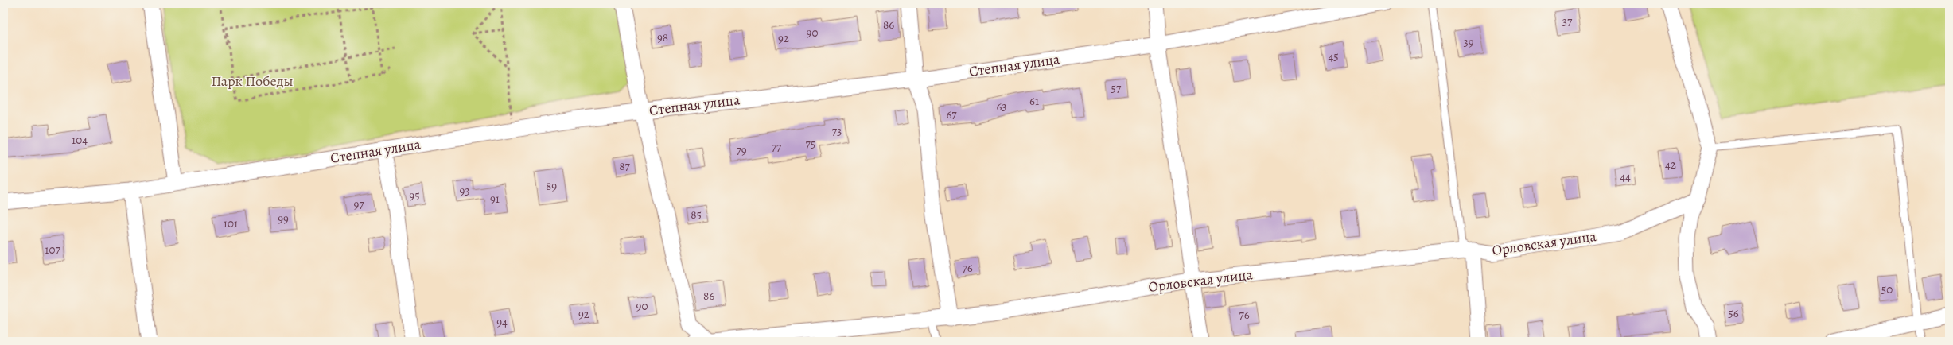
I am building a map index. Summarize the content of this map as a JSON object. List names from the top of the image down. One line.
{"streets":{"street":["Степная улица","Орловская улица"]},"parks":["Парк Победы"],"house_numbers":["37","86","90","98","92","39","45","57","61","63","67","73","104","75","77","79","42","87","44","89","93","95","91","97","85","99","101","107","76","50","86","90","56","92","76","94"]}
